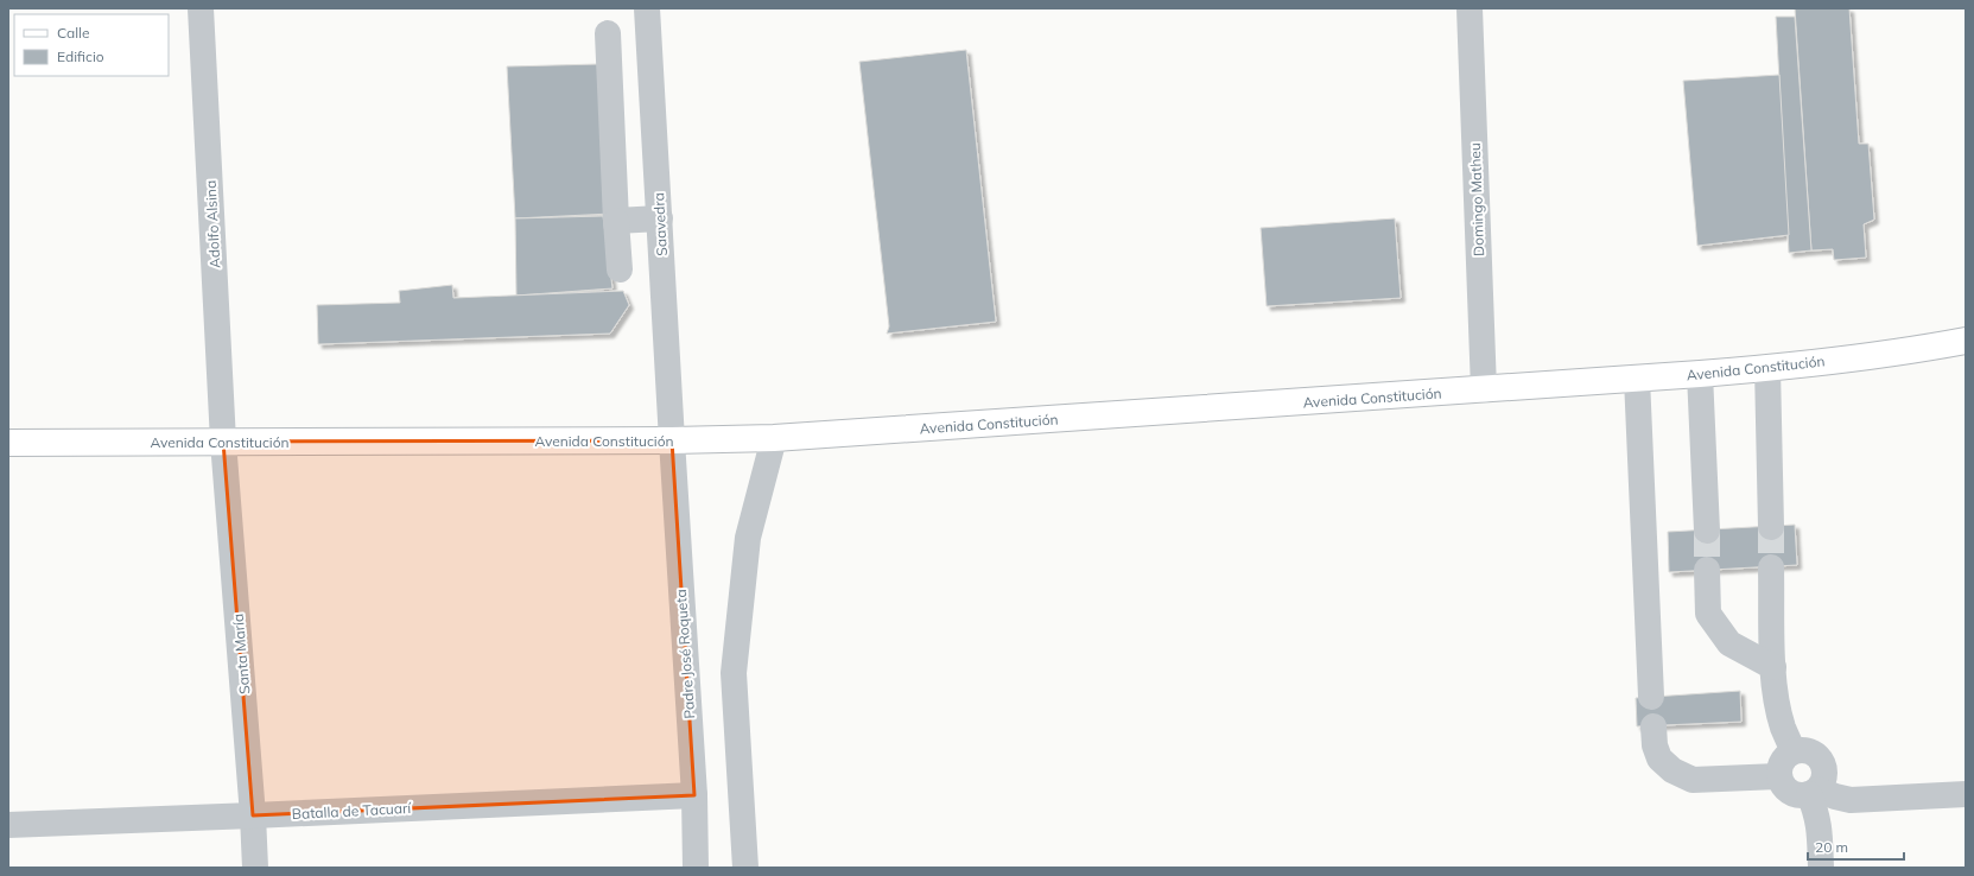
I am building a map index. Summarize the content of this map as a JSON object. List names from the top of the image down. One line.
{"streets":{"main road":["Avenida Constitución"],"street":["Domingo Matheu","Adolfo Alsina","Saavedra","Santa María","Padre José Roqueta","Batalla de Tacuarí"]},"crossings":[["Domingo Matheu","Avenida Constitución"],["Adolfo Alsina","Avenida Constitución"],["Adolfo Alsina","Santa María"],["Saavedra","Avenida Constitución"],["Saavedra","Padre José Roqueta"],["Avenida Constitución","Santa María"],["Avenida Constitución","Padre José Roqueta"],["Santa María","Batalla de Tacuarí"],["Padre José Roqueta","Batalla de Tacuarí"]],"legend":["Calle","Edificio"],"scale_bar":"20 m"}
